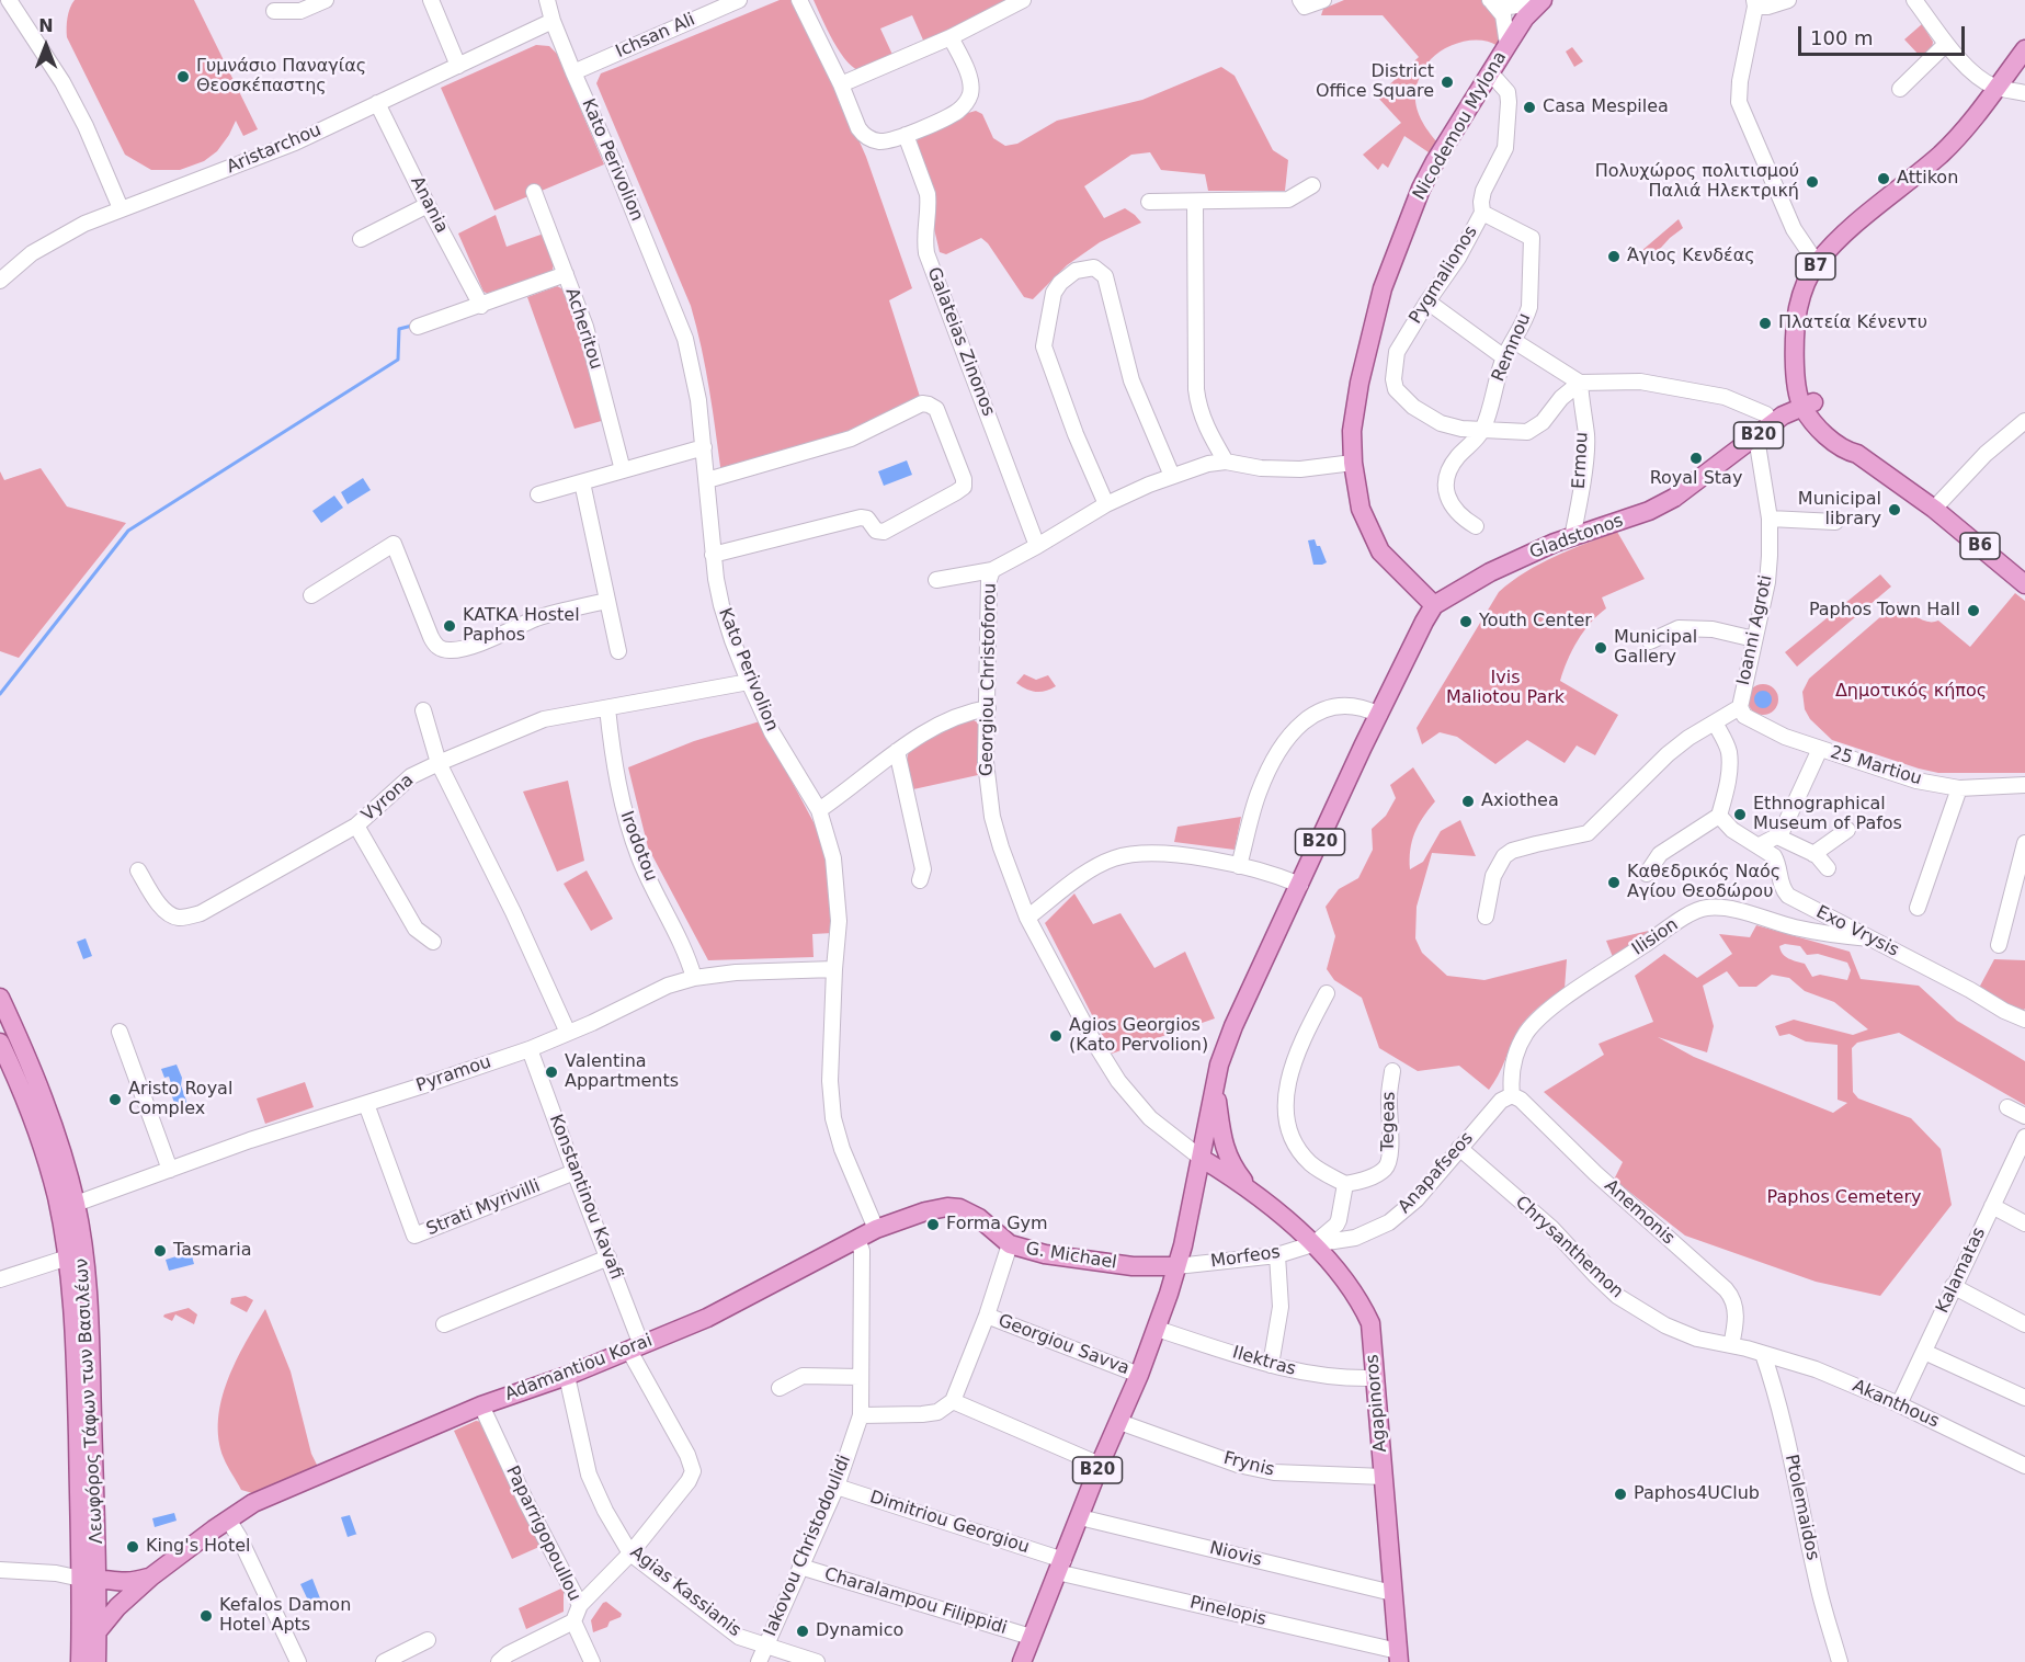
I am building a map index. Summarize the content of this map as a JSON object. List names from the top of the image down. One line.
{"streets":{"main road":["Nicodemou Mylona","B7","B20","Gladstonos","B6","G. Michael","Adamantiou Korai","Λεωφόρος Τάφων των Βασιλέων","Agapinoros"],"street":["Ichsan Ali","Aristarchou","Kato Perivolion","Anania","Pygmalionos","Acheritou","Galateias Zinonos","Remnou","Ermou","Ioanni Agroti","Georgiou Christoforou","25 Martiou","Vyrona","Irodotou","Exo Vrysis","Ilision","Pyramou","Tegeas","Anapafseos","Konstantinou Kavafi","Strati Myrivilli","Anemonis","Chrysanthemon","Morfeos","Kalamatas","Georgiou Savva","Ilektras","Akanthous","Frynis","Ptolemaidos","Dimitriou Georgiou","Paparrigopoullou","Iakovou Christodoulidi","Niovis","Agias Kassianis","Charalampou Filippidi","Pinelopis"]},"crossings":[["Ichsan Ali","Kato Perivolion"],["Nicodemou Mylona","Pygmalionos"],["Nicodemou Mylona","B20"],["Nicodemou Mylona","Gladstonos"],["Nicodemou Mylona","Georgiou Christoforou"],["Aristarchou","Kato Perivolion"],["Aristarchou","Anania"],["Kato Perivolion","Vyrona"],["Kato Perivolion","Pyramou"],["Kato Perivolion","Adamantiou Korai"],["B7","Gladstonos"],["B7","B6"],["Pygmalionos","Remnou"],["Pygmalionos","Ermou"],["Galateias Zinonos","Georgiou Christoforou"],["B20","Gladstonos"],["B20","Georgiou Christoforou"],["B20","G. Michael"],["B20","Morfeos"],["B20","Georgiou Savva"],["B20","Ilektras"],["B20","Frynis"],["B20","Dimitriou Georgiou"],["B20","Niovis"],["B20","Charalampou Filippidi"],["B20","Pinelopis"],["Ermou","Gladstonos"],["Gladstonos","B6"],["Gladstonos","Ioanni Agroti"],["Ioanni Agroti","25 Martiou"],["Vyrona","Irodotou"],["Irodotou","Pyramou"],["Exo Vrysis","Ilision"],["Ilision","Anapafseos"],["Ilision","Anemonis"],["Pyramou","Konstantinou Kavafi"],["Pyramou","Strati Myrivilli"],["Pyramou","Λεωφόρος Τάφων των Βασιλέων"],["Anapafseos","Anemonis"],["Anapafseos","Chrysanthemon"],["Anapafseos","Morfeos"],["Anapafseos","Agapinoros"],["Konstantinou Kavafi","Strati Myrivilli"],["Konstantinou Kavafi","Adamantiou Korai"],["Konstantinou Kavafi","Agias Kassianis"],["Anemonis","Chrysanthemon"],["Chrysanthemon","Akanthous"],["Chrysanthemon","Ptolemaidos"],["G. Michael","Morfeos"],["G. Michael","Adamantiou Korai"],["Morfeos","Agapinoros"],["Kalamatas","Akanthous"],["Ilektras","Agapinoros"],["Adamantiou Korai","Λεωφόρος Τάφων των Βασιλέων"],["Adamantiou Korai","Paparrigopoullou"],["Adamantiou Korai","Iakovou Christodoulidi"],["Adamantiou Korai","Agias Kassianis"],["Agapinoros","Frynis"],["Agapinoros","Niovis"],["Agapinoros","Pinelopis"],["Akanthous","Ptolemaidos"],["Dimitriou Georgiou","Iakovou Christodoulidi"],["Dimitriou Georgiou","Pinelopis"],["Iakovou Christodoulidi","Agias Kassianis"],["Iakovou Christodoulidi","Charalampou Filippidi"]],"parks":["Ivis Maliotou Park","Δημοτικός κήπος","Paphos Cemetery"],"places":["Γυμνάσιο Παναγίας Θεοσκέπαστης","District Office Square","Casa Mespilea","Attikon","Πολυχώρος πολιτισμού Παλιά Ηλεκτρική","Άγιος Κενδέας","Πλατεία Κένεντυ","Royal Stay","Municipal library","Paphos Town Hall","Youth Center","KATKA Hostel Paphos","Municipal Gallery","Axiothea","Ethnographical Museum of Pafos","Καθεδρικός Ναός Αγίου Θεοδώρου","Agios Georgios (Kato Pervolion)","Valentina Appartments","Aristo Royal Complex","Forma Gym","Tasmaria","Paphos4UClub","King's Hotel","Kefalos Damon Hotel Apts","Dynamico"],"scale_bar":"100 m","north":"top"}
